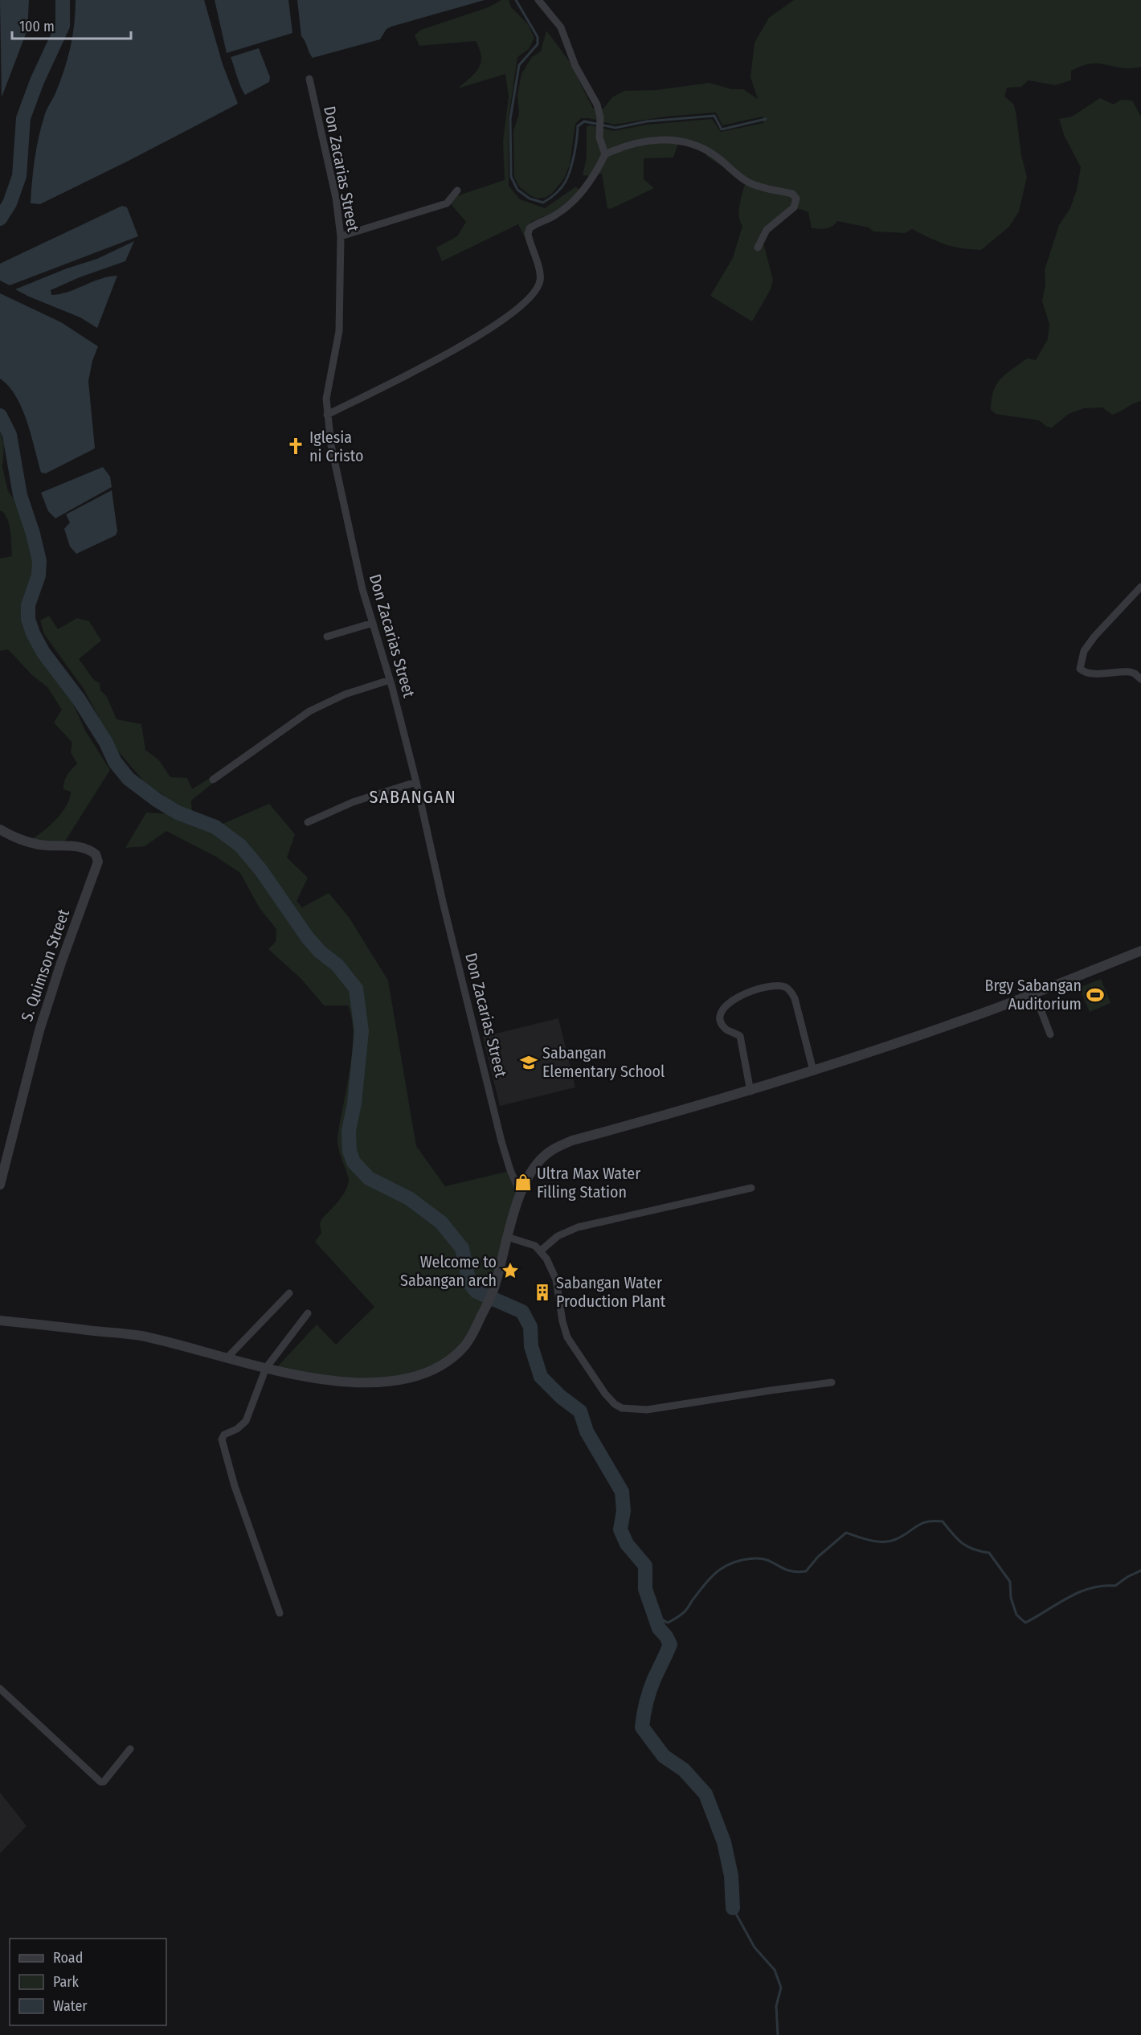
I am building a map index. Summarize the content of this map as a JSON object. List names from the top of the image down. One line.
{"streets":{"street":["Don Zacarias Street","S. Quimson Street"]},"districts":["SABANGAN"],"places":{"church":["Iglesia ni Cristo"],"sports":["Brgy Sabangan Auditorium"],"school or university":["Sabangan Elementary School"],"shop":["Ultra Max Water Filling Station"],"place":["Welcome to Sabangan arch"],"building":["Sabangan Water Production Plant"]},"legend":["Road","Park","Water"],"scale_bar":"100 m"}
